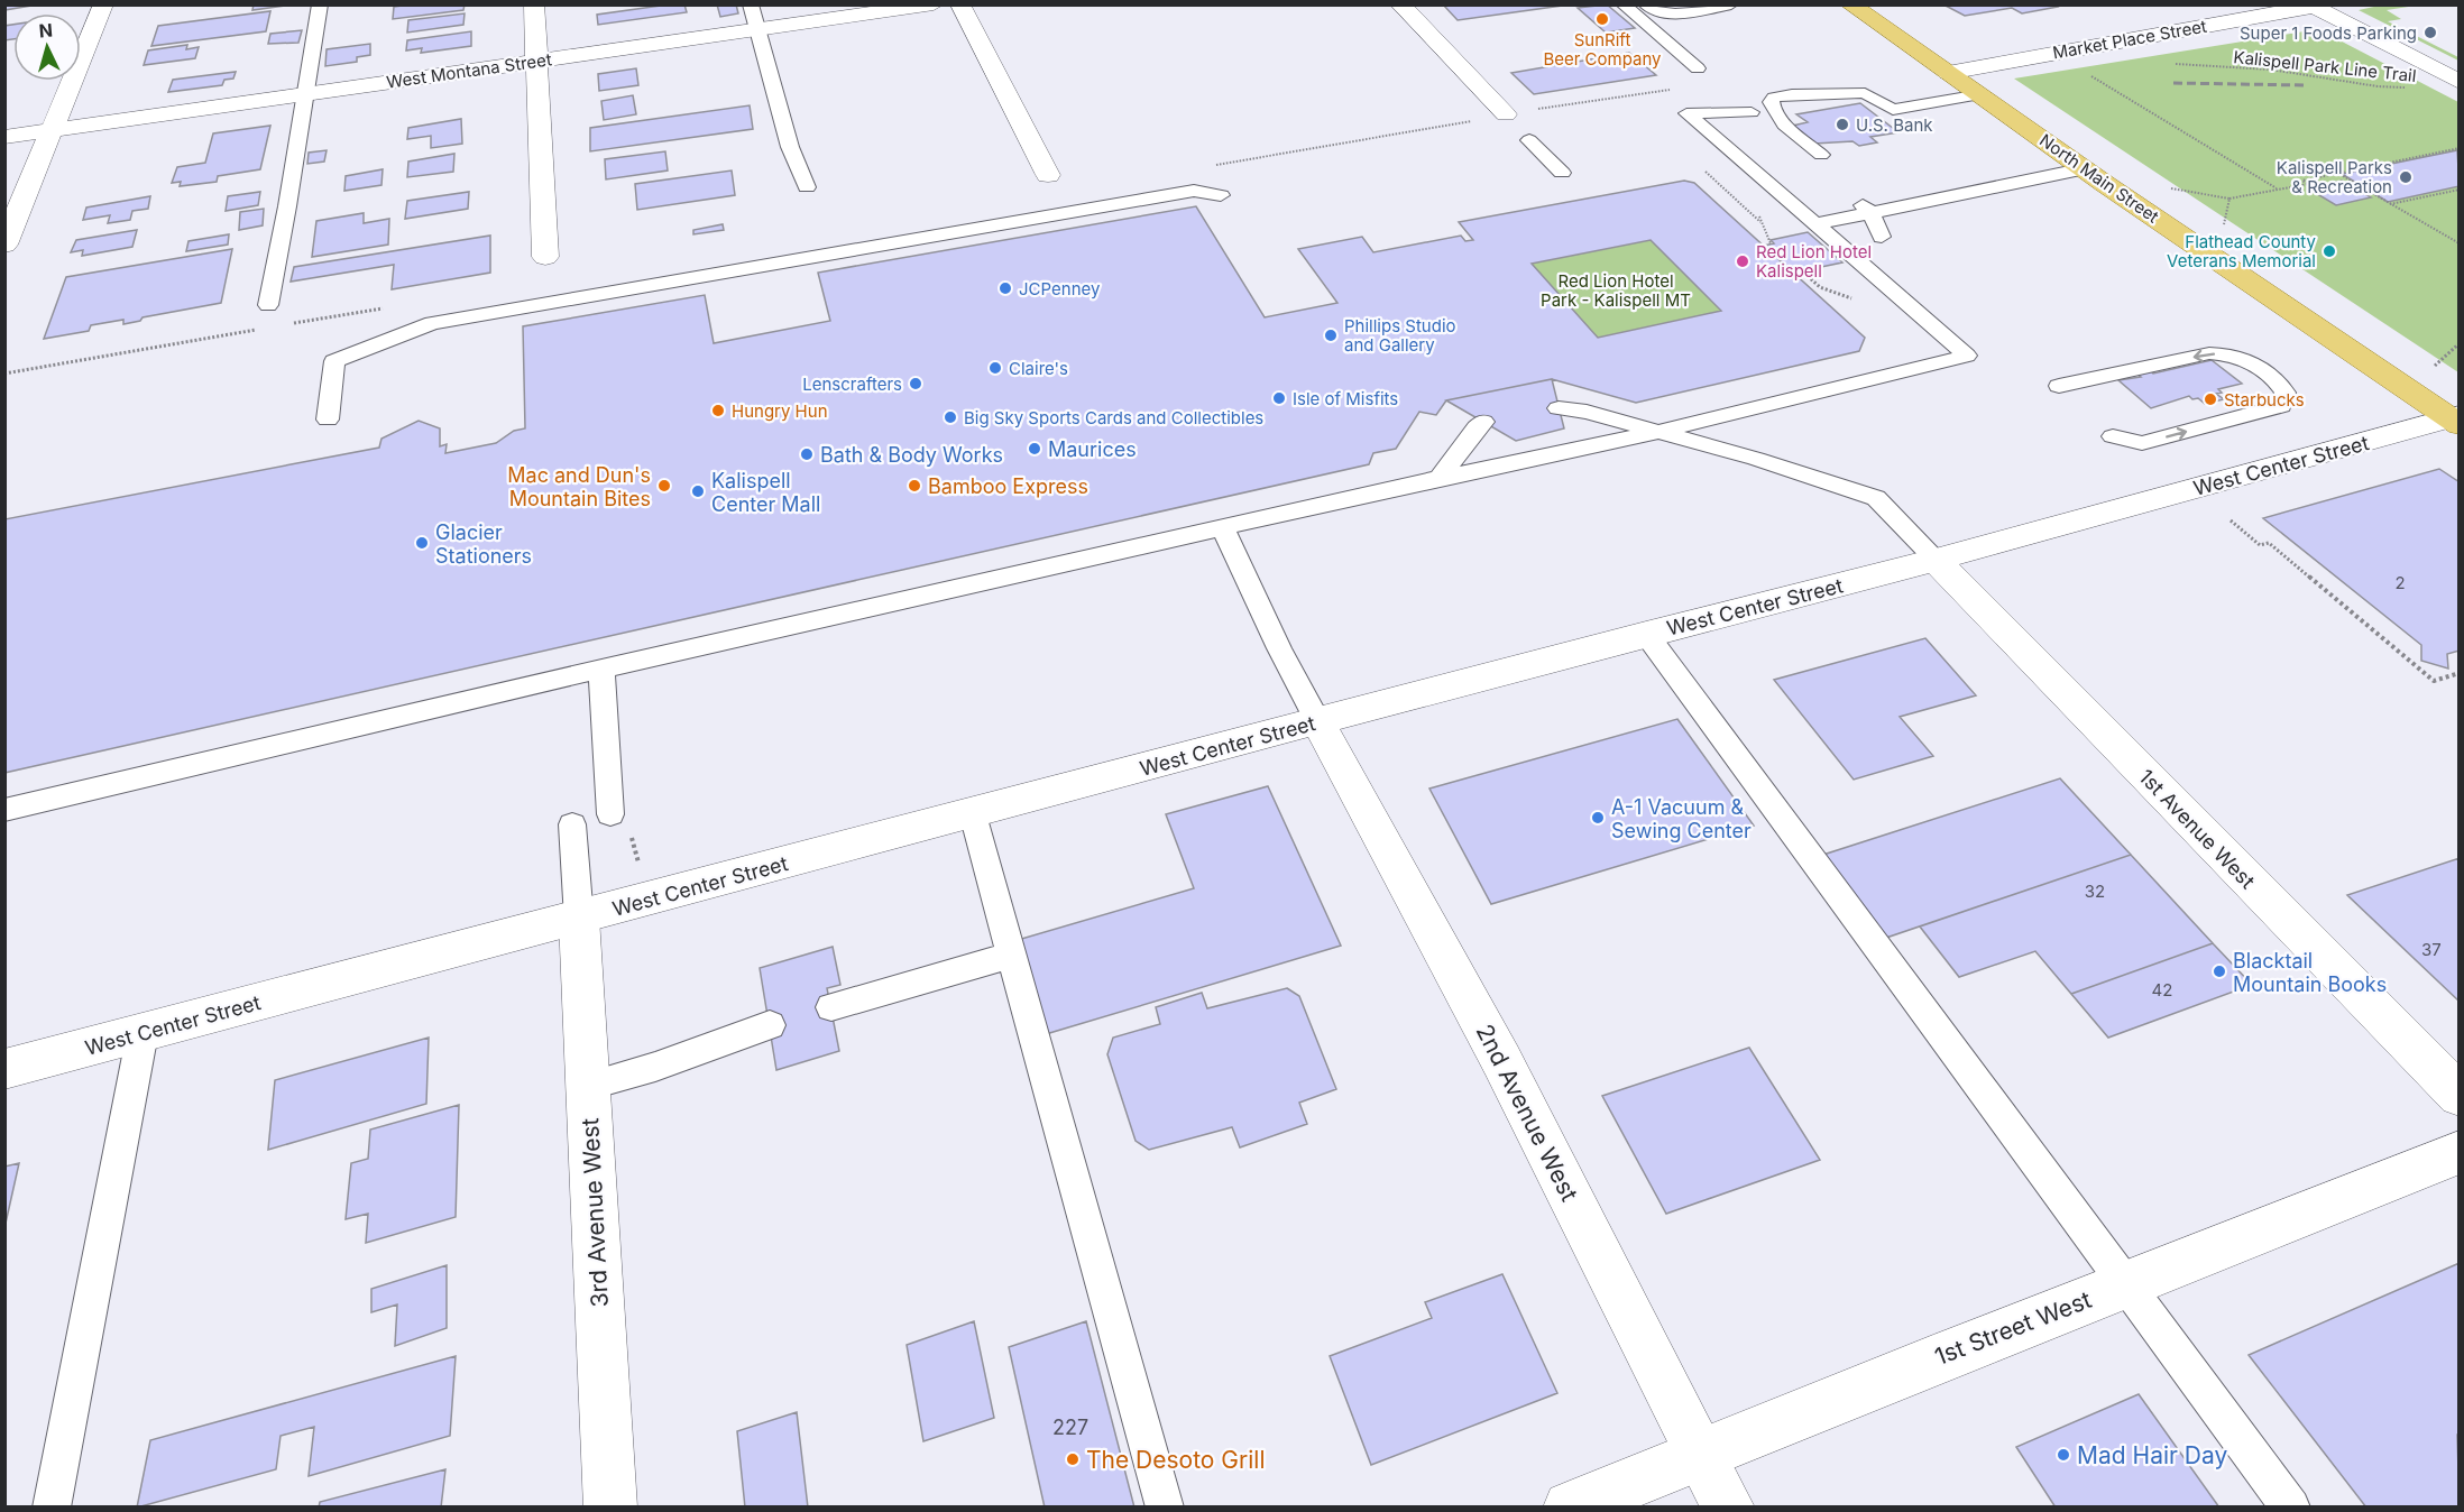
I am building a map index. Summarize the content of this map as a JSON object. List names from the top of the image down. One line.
{"streets":{"main road":["North Main Street"],"street":["Market Place Street","West Montana Street","West Center Street","1st Avenue West","2nd Avenue West","3rd Avenue West","1st Street West"],"path":["Kalispell Park Line Trail"]},"crossings":[["Market Place Street","North Main Street"],["North Main Street","West Center Street"],["West Center Street","1st Avenue West"],["West Center Street","2nd Avenue West"],["West Center Street","3rd Avenue West"],["2nd Avenue West","1st Street West"]],"parks":["Red Lion Hotel Park - Kalispell MT"],"places":["SunRift Beer Company","Super 1 Foods Parking","U.S. Bank","Kalispell Parks & Recreation","Flathead County Veterans Memorial","Red Lion Hotel Kalispell","JCPenney","Phillips Studio and Gallery","Claire's","Lenscrafters","Isle of Misfits","Starbucks","Hungry Hun","Big Sky Sports Cards and Collectibles","Maurices","Bath & Body Works","Mac and Dun's Mountain Bites","Bamboo Express","Kalispell Center Mall","Glacier Stationers","A-1 Vacuum & Sewing Center","Blacktail Mountain Books","Mad Hair Day","The Desoto Grill"],"house_numbers":["2","32","37","42","227"],"north":"top"}
